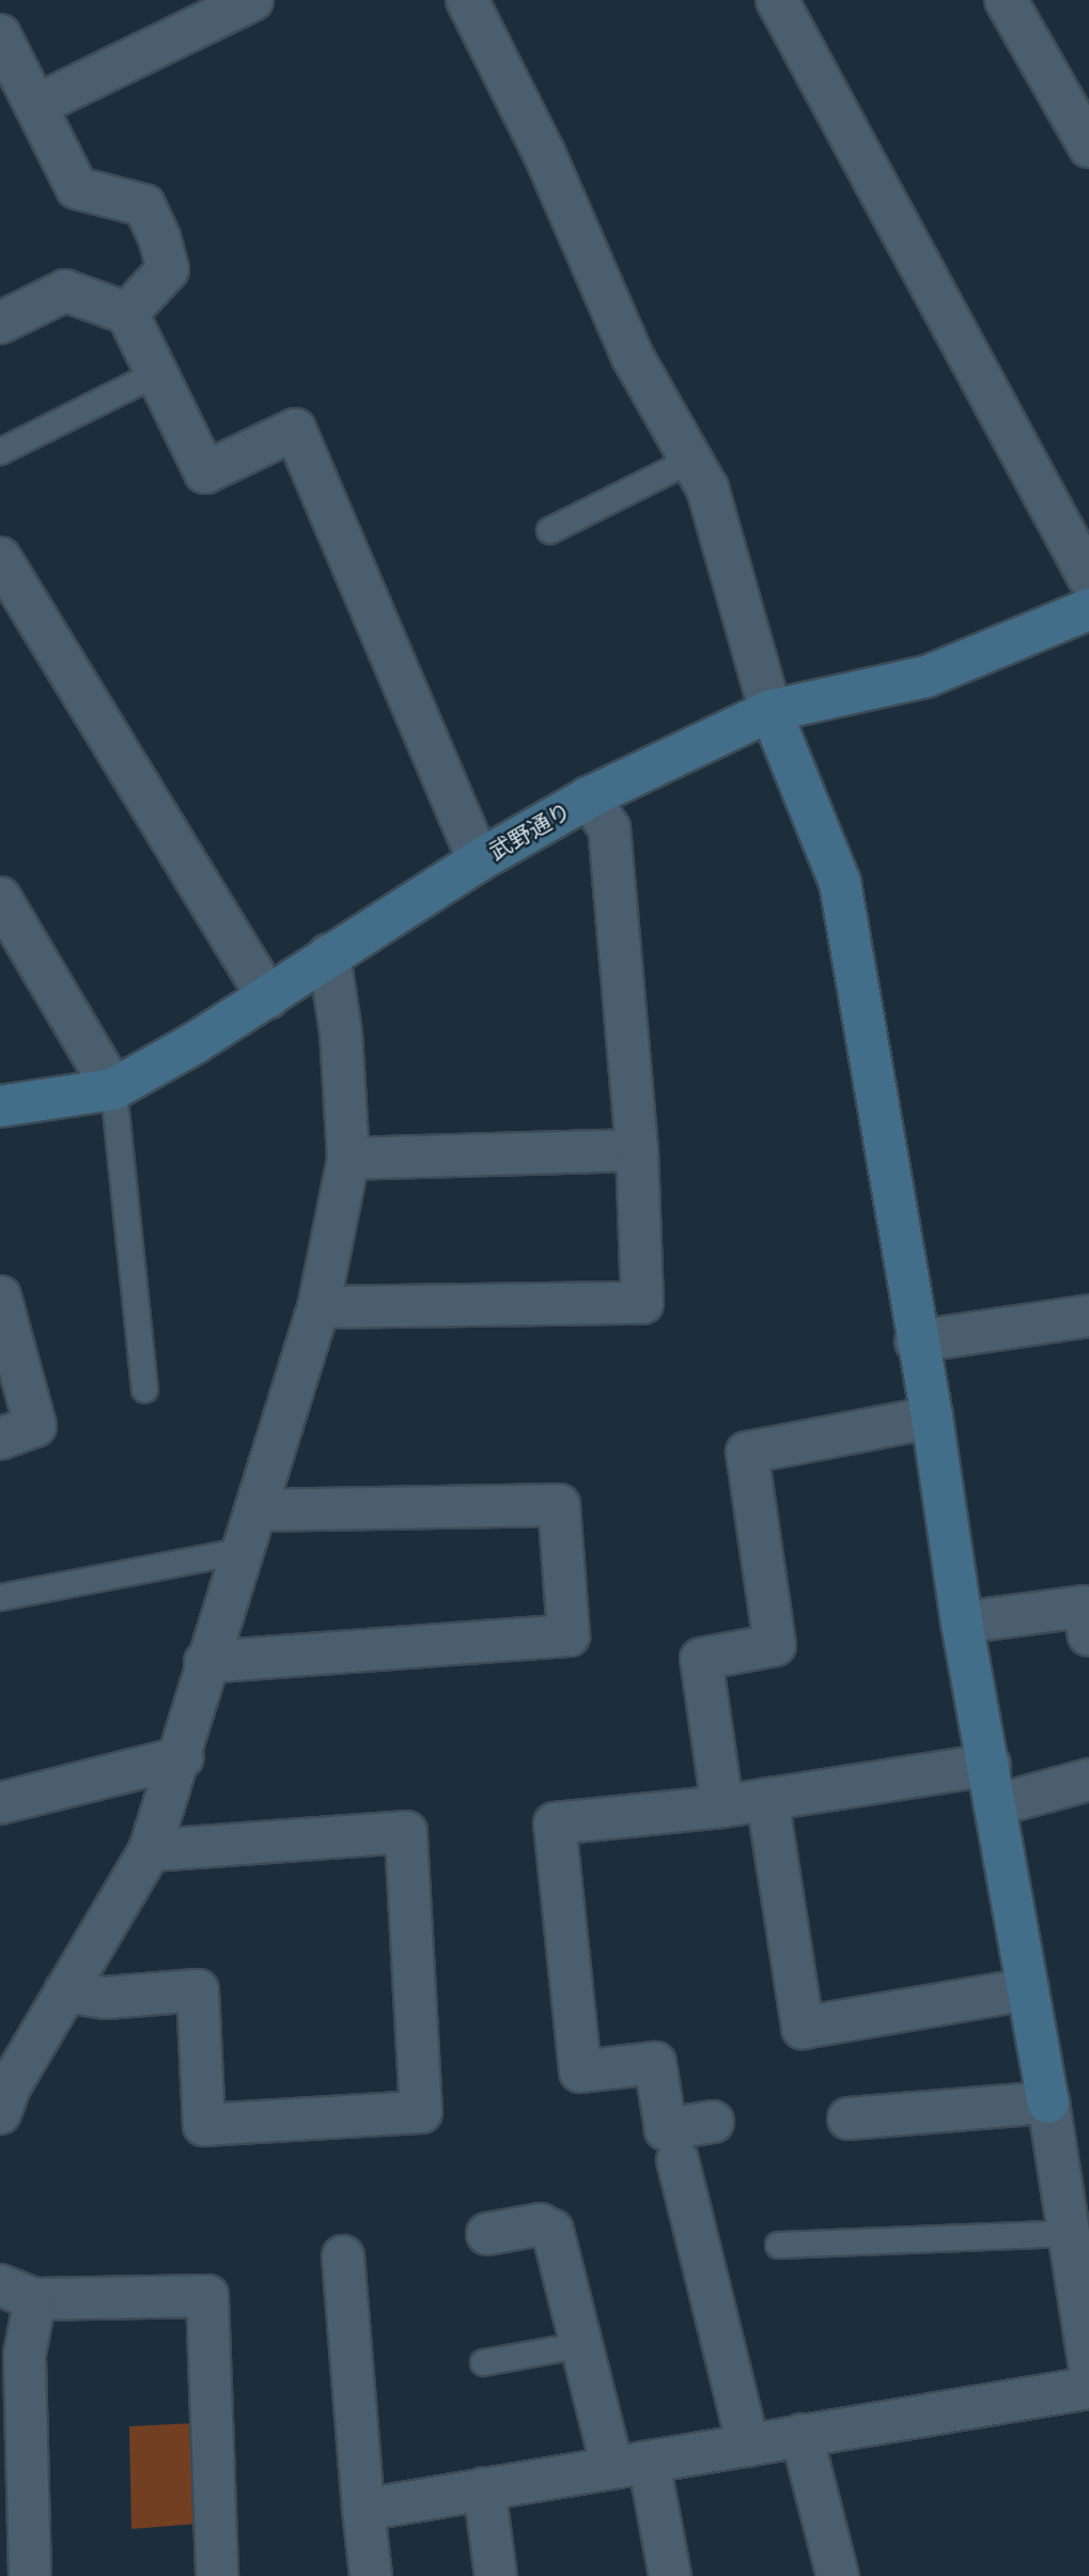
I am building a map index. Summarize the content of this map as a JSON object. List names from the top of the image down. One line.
{"streets":{"street":["武野通り"]}}
